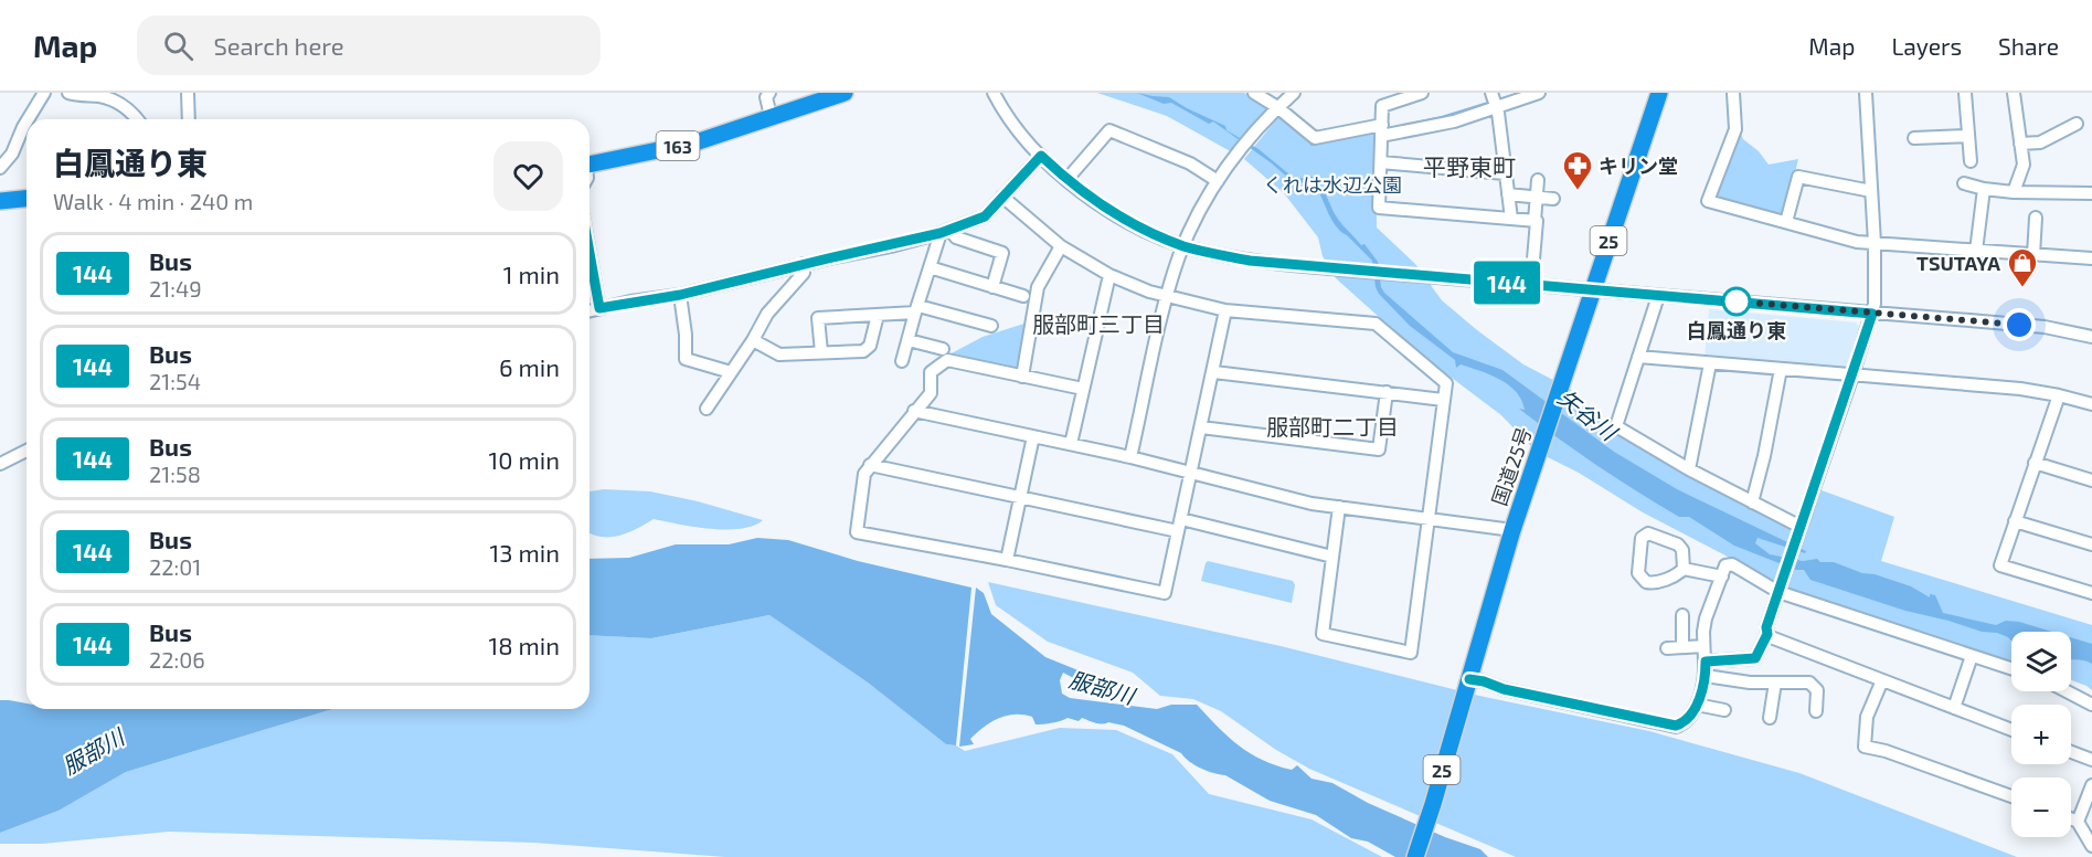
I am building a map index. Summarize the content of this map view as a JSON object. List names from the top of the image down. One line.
{"streets":{"highway":["163","25","国道25号"]},"districts":["平野東町","服部町三丁目","服部町二丁目"],"water":["矢谷川","服部川"],"parks":["くれは水辺公園"],"places":{"pharmacy":["キリン堂"],"shop":["TSUTAYA"],"other":["白鳳通り東"]},"lines":["bus line 144"],"page":{"header":"Map","search":"Search here","nav":["Map","Layers","Share"],"on_map":"144","heading":["白鳳通り東","Walk · 4 min · 240 m"],"list":[{"mark":"144","name":"Bus","note":"21:49","value":"1 min"},{"mark":"144","name":"Bus","note":"21:54","value":"6 min"},{"mark":"144","name":"Bus","note":"21:58","value":"10 min"},{"mark":"144","name":"Bus","note":"22:01","value":"13 min"},{"mark":"144","name":"Bus","note":"22:06","value":"18 min"}],"map_buttons":["+","−"]}}
